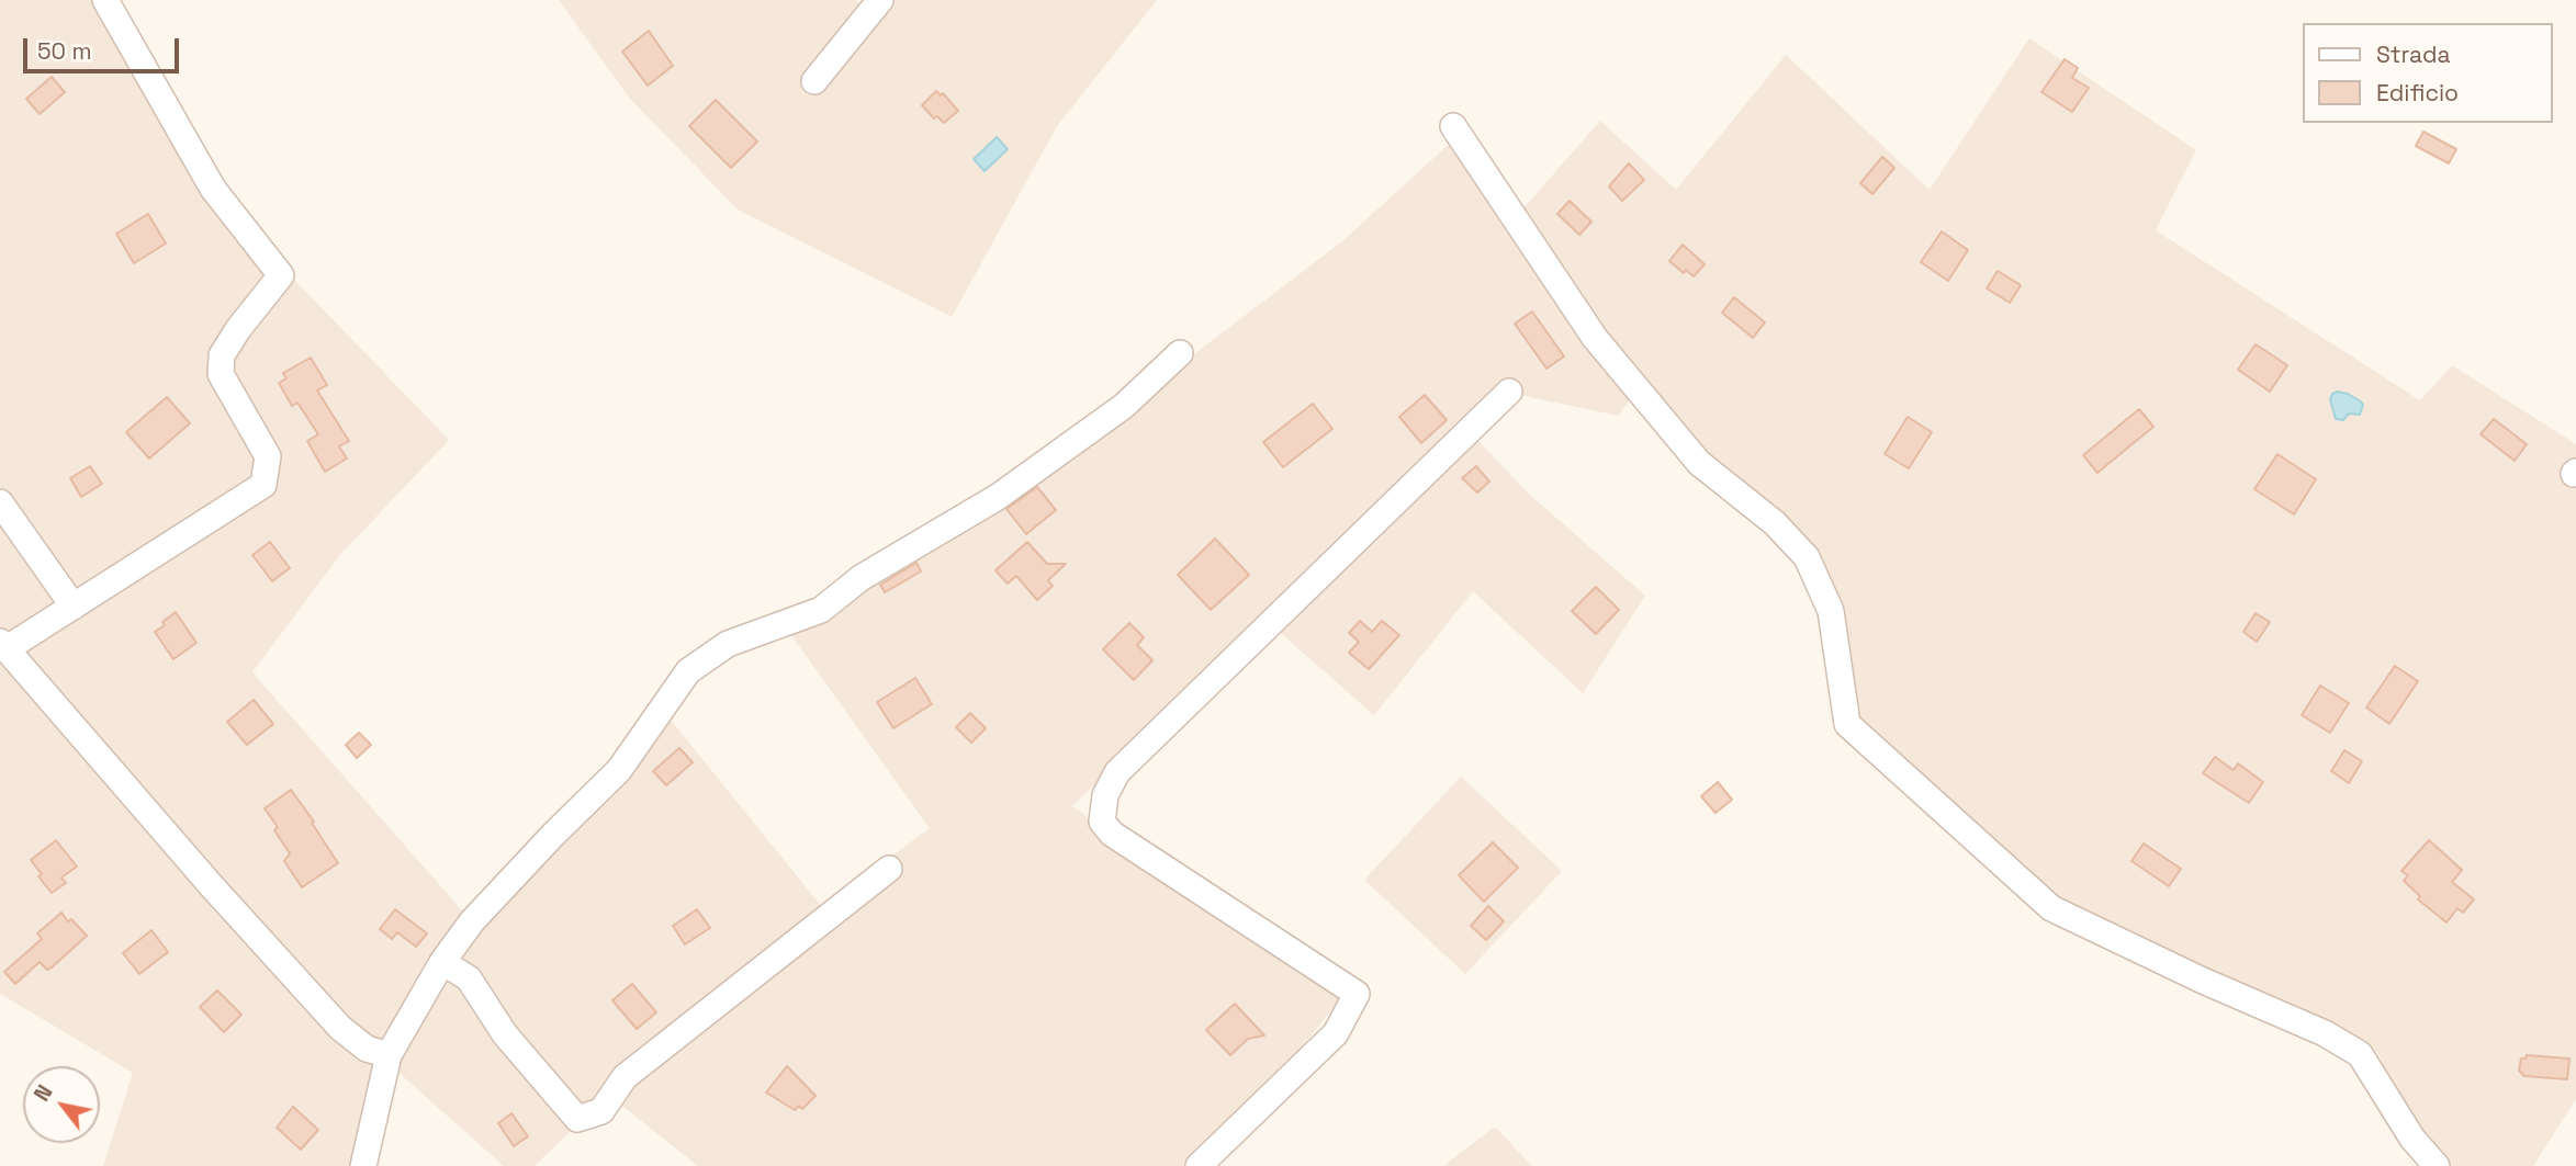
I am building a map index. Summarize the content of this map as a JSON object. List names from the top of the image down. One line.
{"legend":["Strada","Edificio"],"scale_bar":"50 m","north":"top left"}
